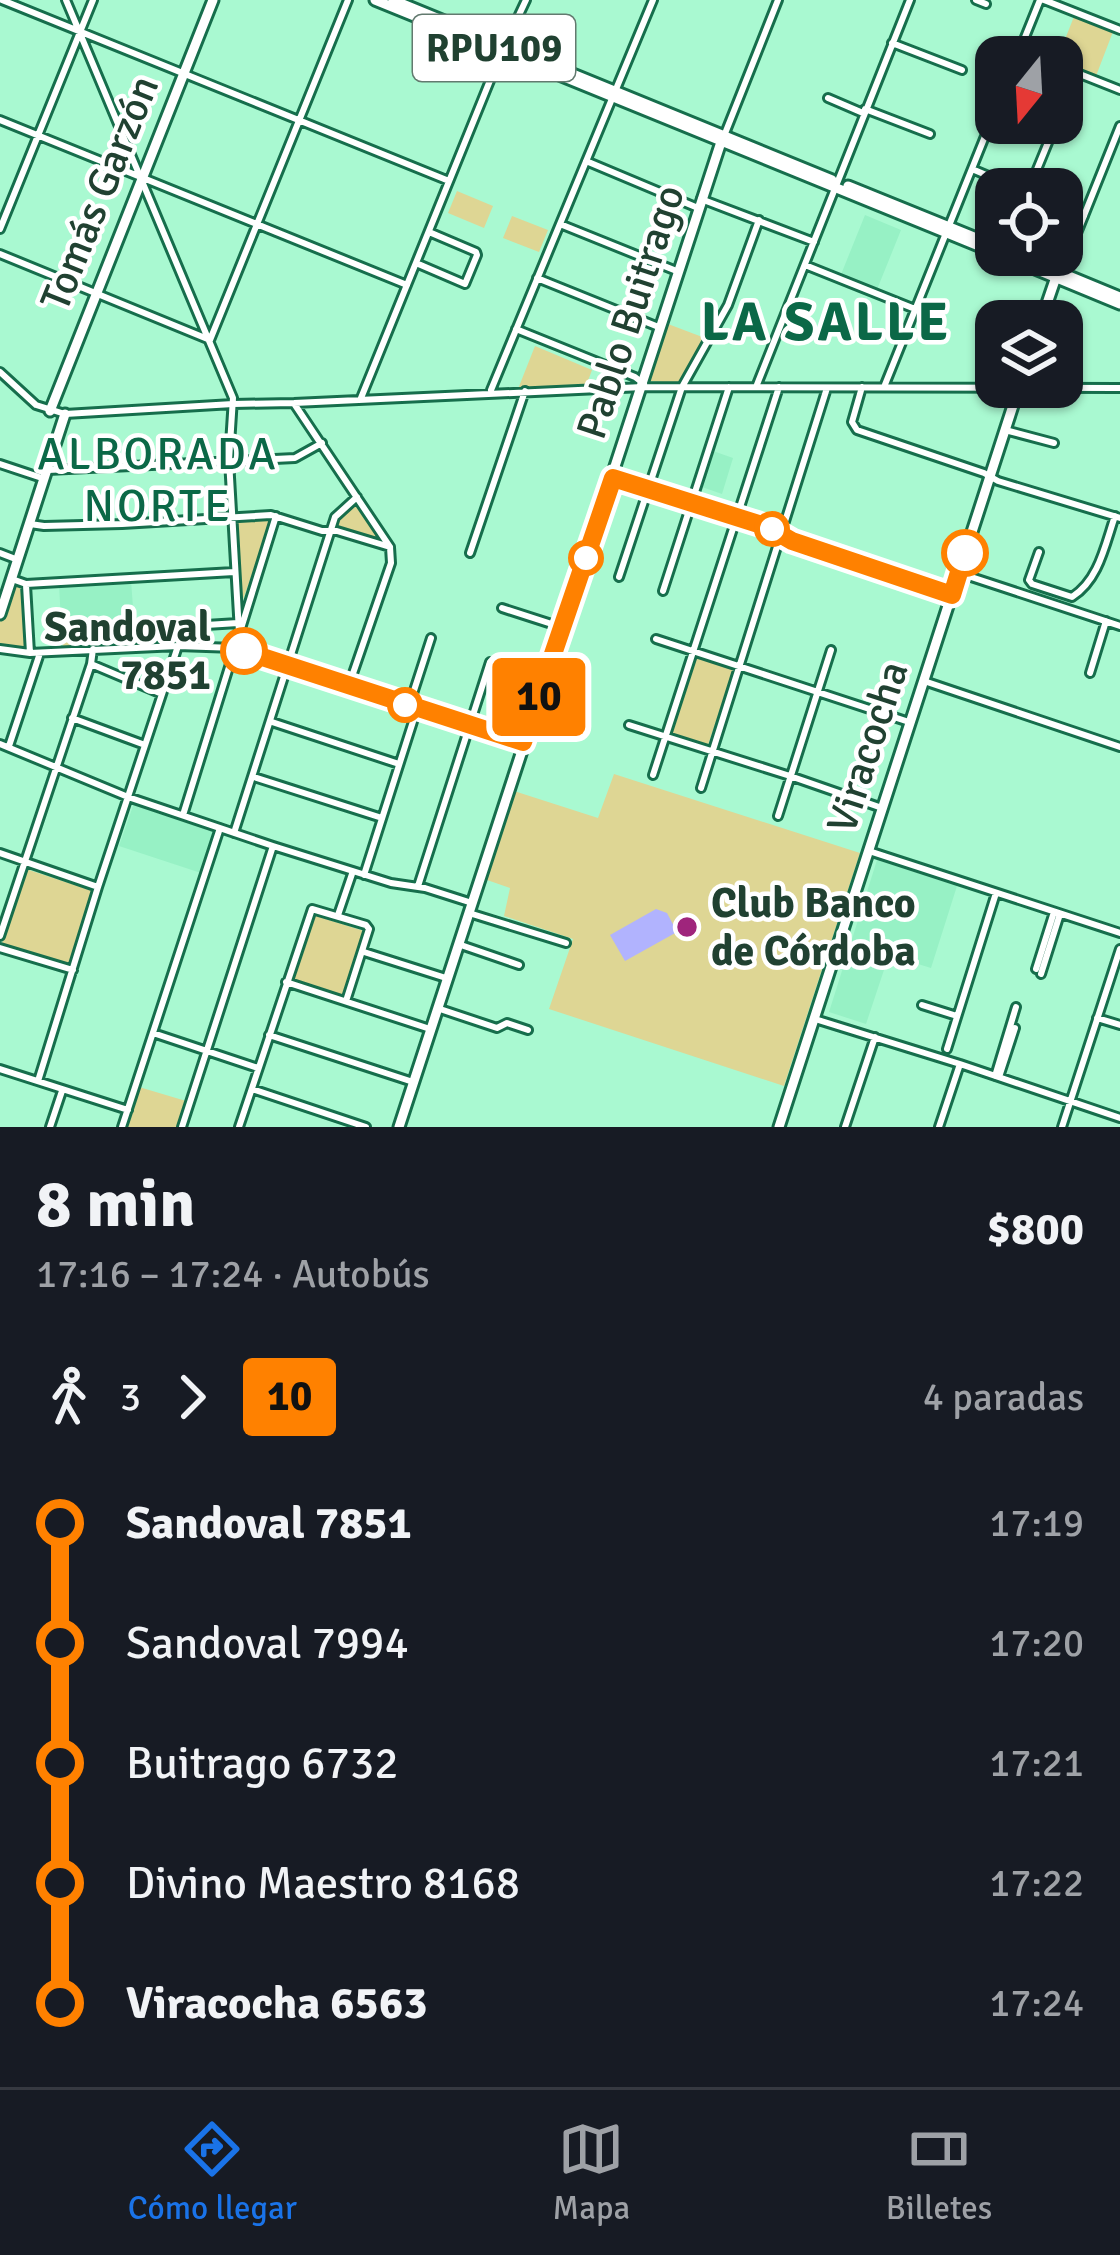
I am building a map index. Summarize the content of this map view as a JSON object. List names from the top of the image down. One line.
{"streets":{"main road":["RPU109","Tomás Garzón","Pablo Buitrago","Viracocha"]},"crossings":[["RPU109","Pablo Buitrago"]],"districts":["LA SALLE","ALBORADA NORTE"],"places":["Sandoval 7851","Club Banco de Córdoba"],"lines":["bus line 10"],"north":"bottom","page":{"on_map":"10","heading":["8 min","17:16 – 17:24 · Autobús","$800"],"legs":["3","10","4 paradas"],"list":[{"name":"Sandoval 7851","value":"17:19"},{"name":"Sandoval 7994","value":"17:20"},{"name":"Buitrago 6732","value":"17:21"},{"name":"Divino Maestro 8168","value":"17:22"},{"name":"Viracocha 6563","value":"17:24"}],"tabs":["Cómo llegar","Mapa","Billetes"]}}
